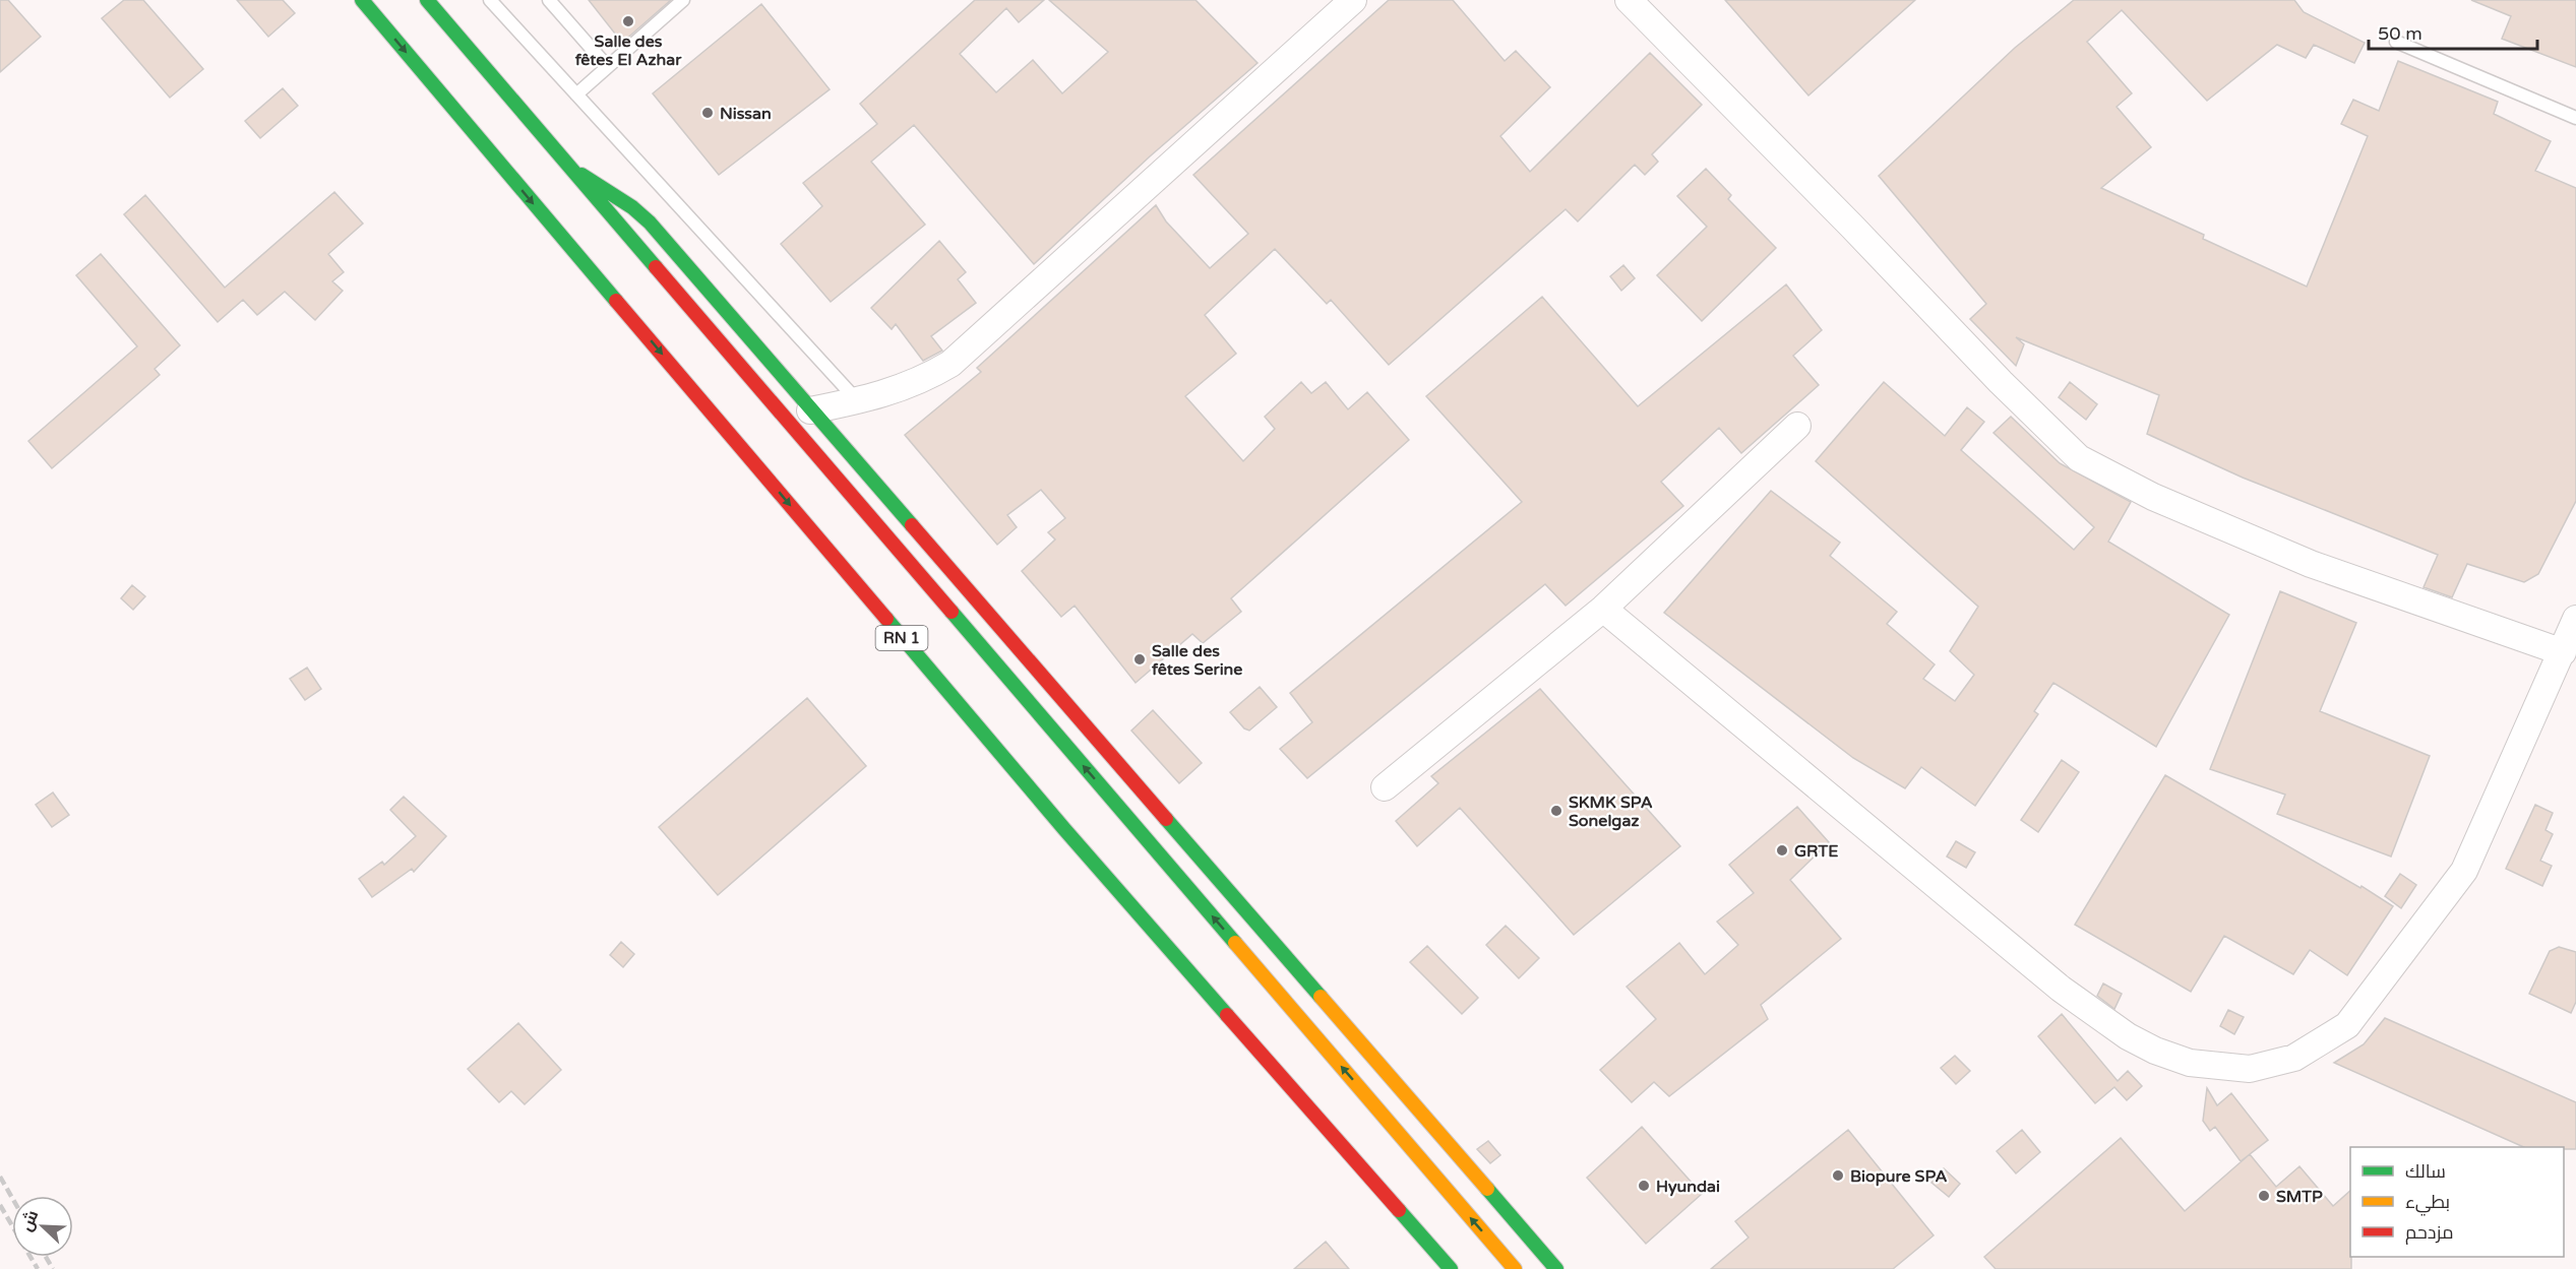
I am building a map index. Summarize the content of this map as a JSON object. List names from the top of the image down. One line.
{"streets":{"main road":["RN 1"]},"places":["Salle des fêtes El Azhar","Nissan","Salle des fêtes Serine","SKMK SPA Sonelgaz","GRTE","Biopure SPA","Hyundai","SMTP"],"legend":["سالك","بطيء","مزدحم"],"scale_bar":"50 m","north":"top left"}
